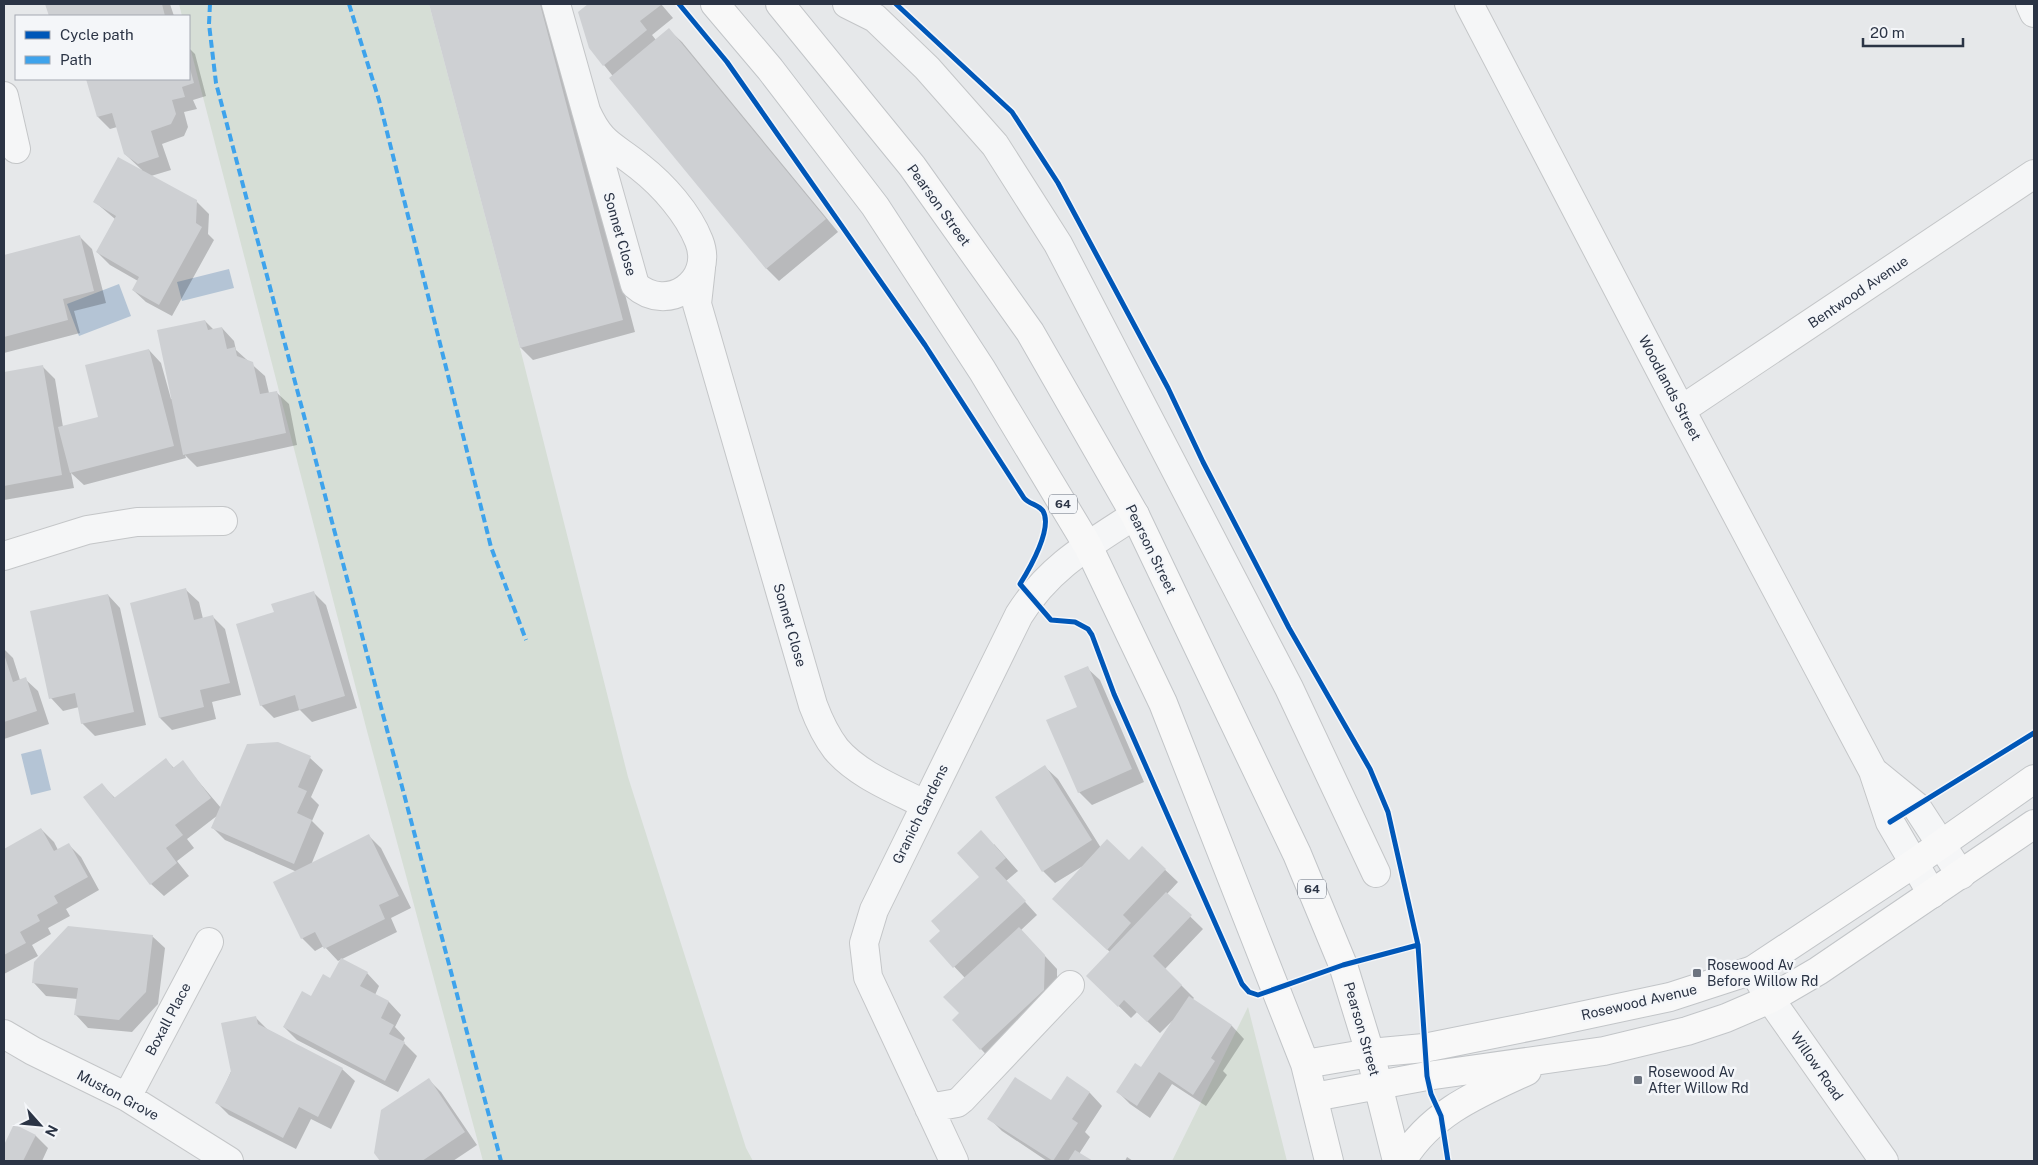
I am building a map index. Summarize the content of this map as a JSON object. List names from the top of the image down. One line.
{"streets":{"main road":["Pearson Street","64","Rosewood Avenue"],"street":["Sonnet Close","Bentwood Avenue","Woodlands Street","Granich Gardens","Boxall Place","Willow Road","Muston Grove"]},"crossings":[["Pearson Street","Granich Gardens"],["Pearson Street","Rosewood Avenue"],["Sonnet Close","Granich Gardens"],["Bentwood Avenue","Woodlands Street"],["Woodlands Street","Rosewood Avenue"],["64","Granich Gardens"],["64","Rosewood Avenue"],["Rosewood Avenue","Willow Road"],["Boxall Place","Muston Grove"]],"places":{"transit":["Rosewood Av Before Willow Rd","Rosewood Av After Willow Rd"]},"legend":["Cycle path","Path"],"scale_bar":"20 m","north":"bottom right"}
